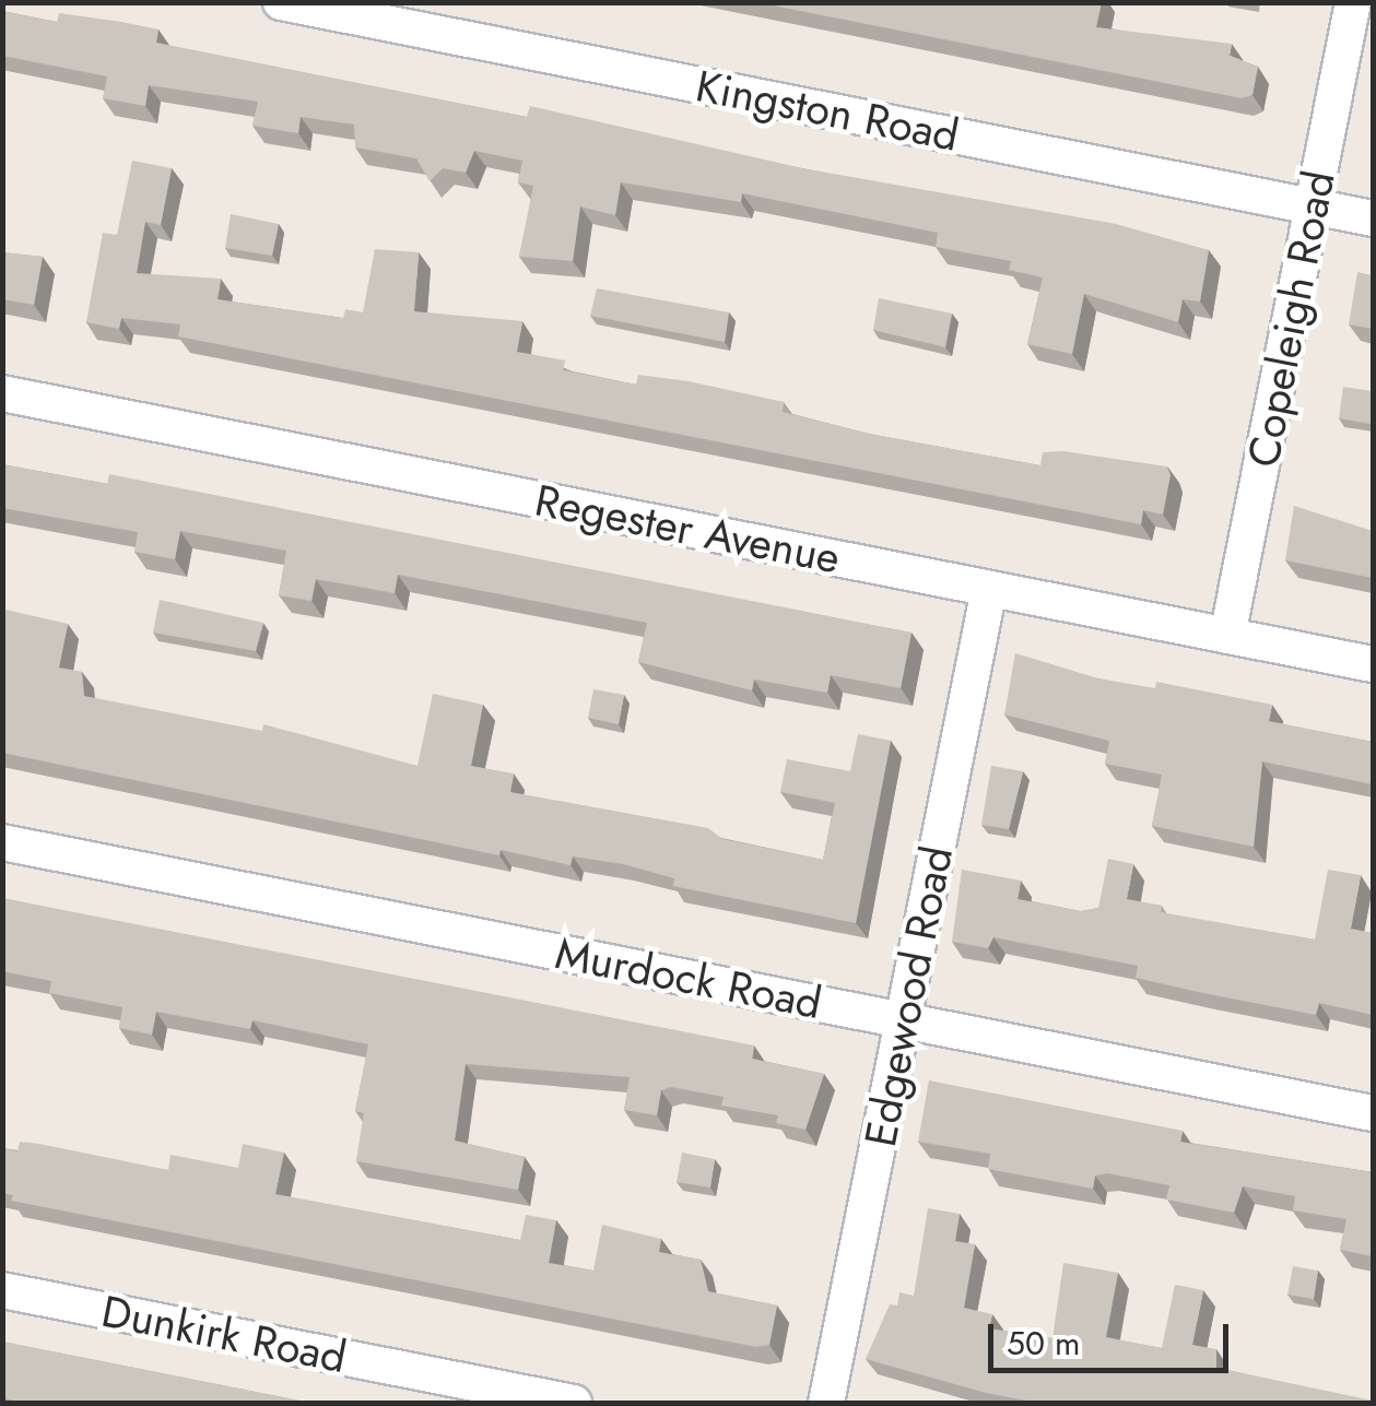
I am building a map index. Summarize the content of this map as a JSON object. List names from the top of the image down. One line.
{"streets":{"street":["Kingston Road","Copeleigh Road","Regester Avenue","Murdock Road","Edgewood Road","Dunkirk Road"]},"crossings":[["Kingston Road","Copeleigh Road"],["Copeleigh Road","Regester Avenue"],["Regester Avenue","Edgewood Road"],["Murdock Road","Edgewood Road"]],"scale_bar":"50 m"}
